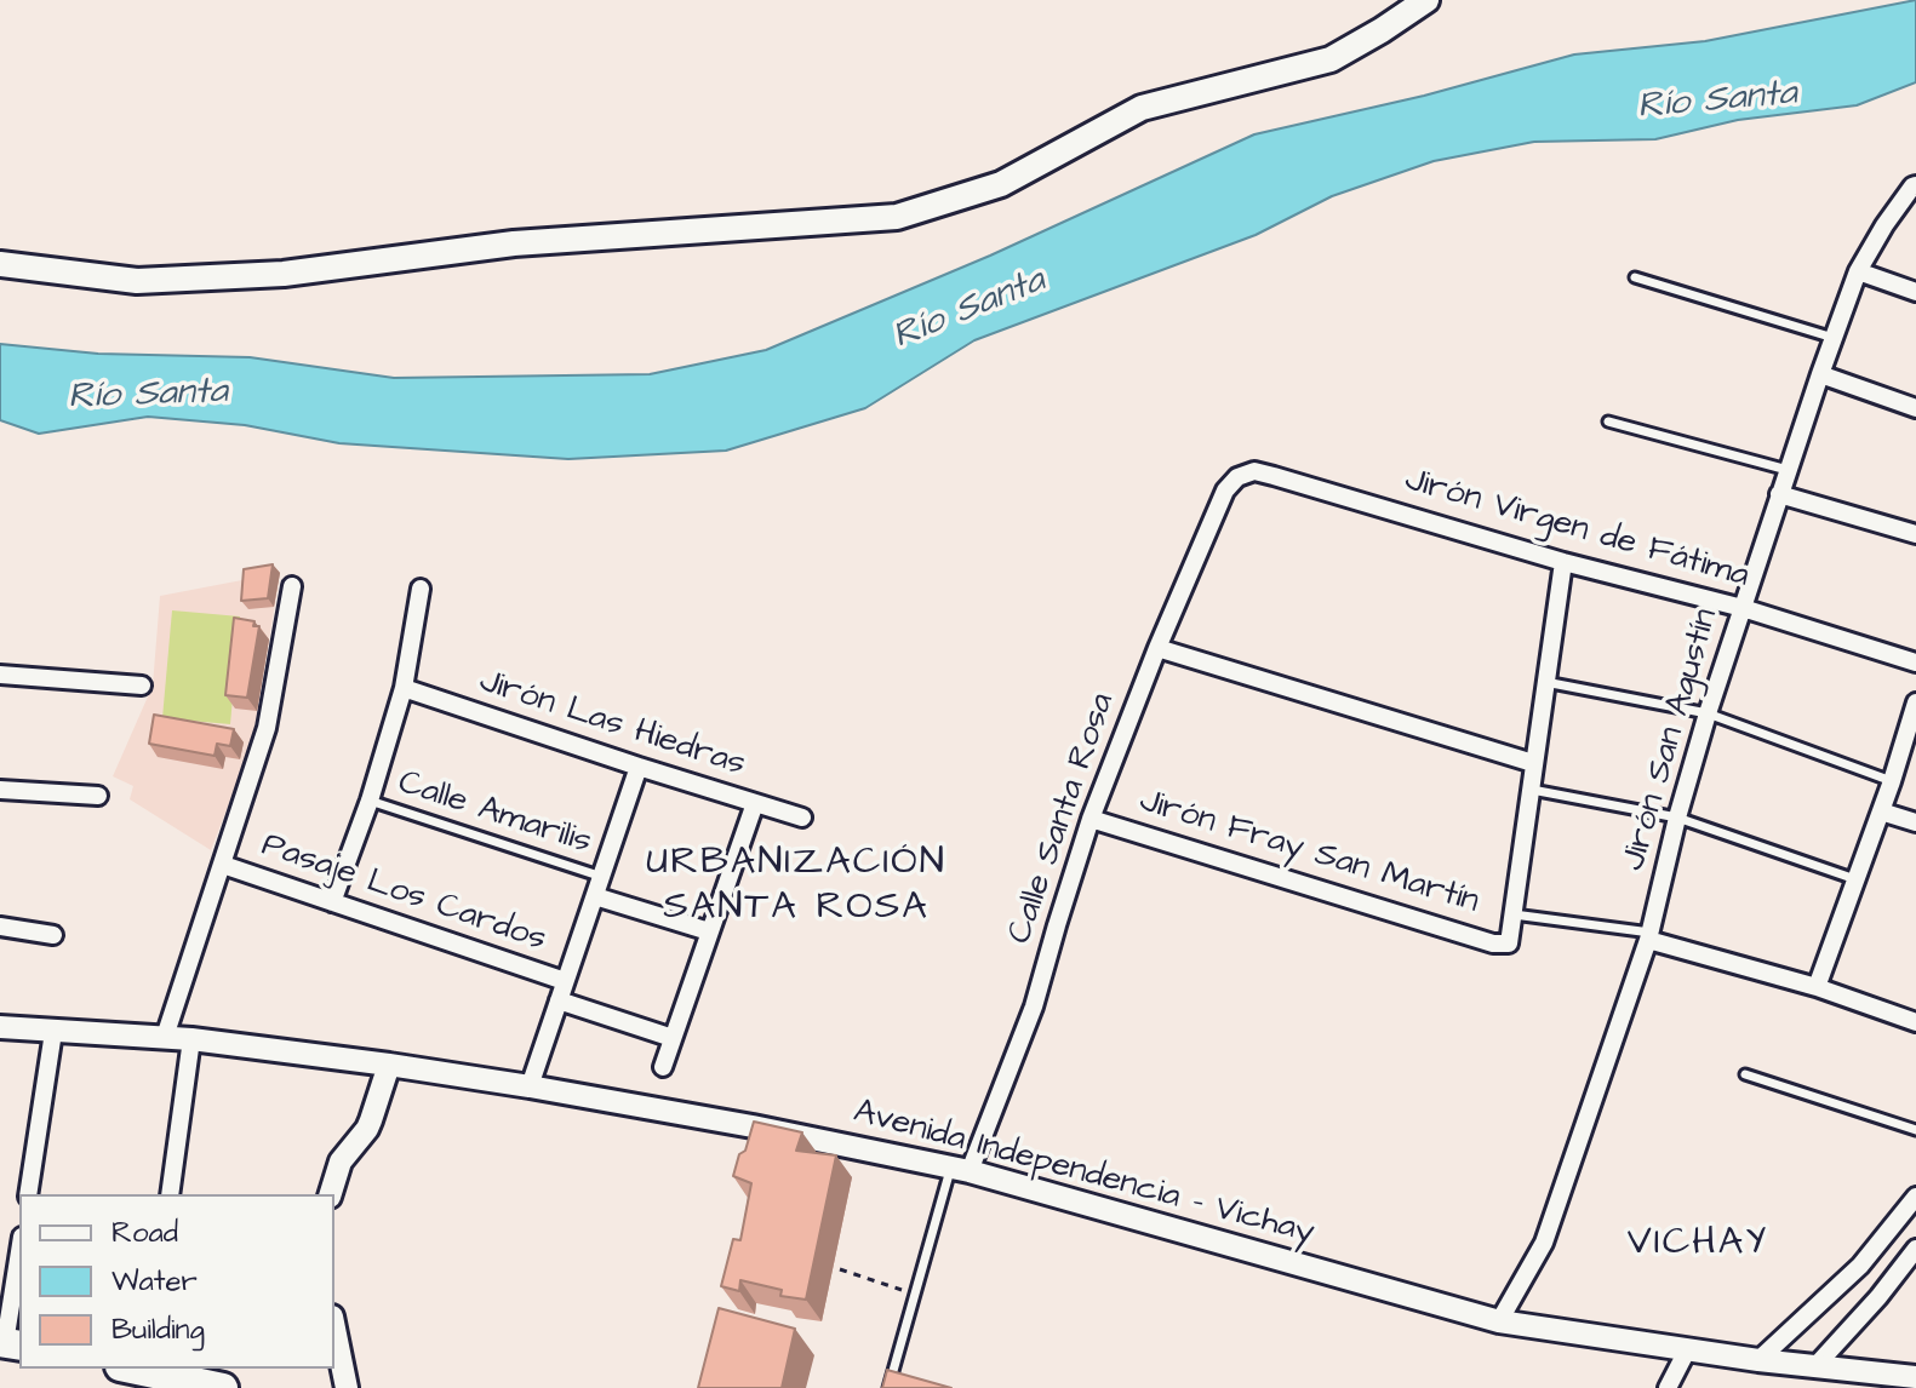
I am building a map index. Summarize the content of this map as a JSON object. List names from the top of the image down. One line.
{"streets":{"main road":["Avenida Independencia - Vichay"],"street":["Jirón Virgen de Fátima","Jirón Las Hiedras","Jirón San Agustín","Calle Santa Rosa","Jirón Fray San Martín","Pasaje Los Cardos"],"lane":["Calle Amarilis"]},"crossings":[["Jirón Virgen de Fátima","Jirón San Agustín"],["Jirón Virgen de Fátima","Calle Santa Rosa"],["Jirón San Agustín","Avenida Independencia - Vichay"],["Calle Santa Rosa","Jirón Fray San Martín"],["Calle Santa Rosa","Avenida Independencia - Vichay"]],"districts":["URBANIZACIÓN SANTA ROSA","VICHAY"],"water":["Río Santa"],"legend":["Road","Water","Building"]}
